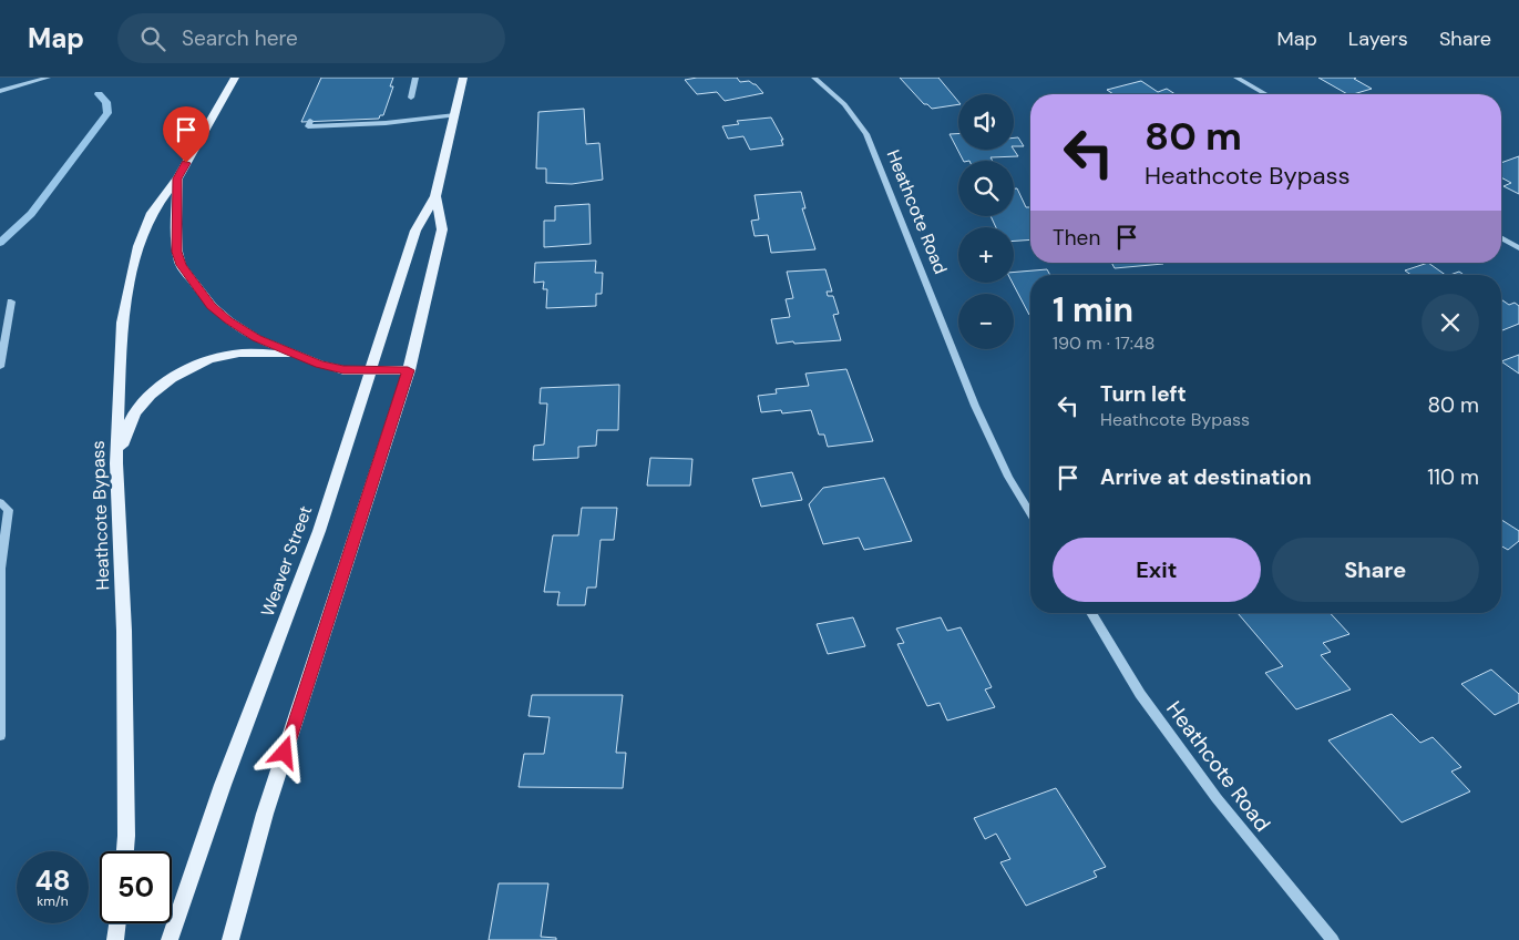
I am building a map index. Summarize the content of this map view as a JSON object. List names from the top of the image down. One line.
{"streets":{"main road":["Heathcote Bypass","Weaver Street"],"street":["Heathcote Road"]},"crossings":[["Heathcote Bypass","Weaver Street"]],"page":{"header":"Map","search":"Search here","nav":["Map","Layers","Share"],"map_buttons":["+","−"],"turn":["80 m","Heathcote Bypass"],"then":"Then","heading":["1 min","190 m · 17:48"],"list":[{"name":"Turn left","note":"Heathcote Bypass","value":"80 m"},{"name":"Arrive at destination","value":"110 m"}],"buttons":["Exit","Share"],"speed":"48 km/h","limit":"50"}}
